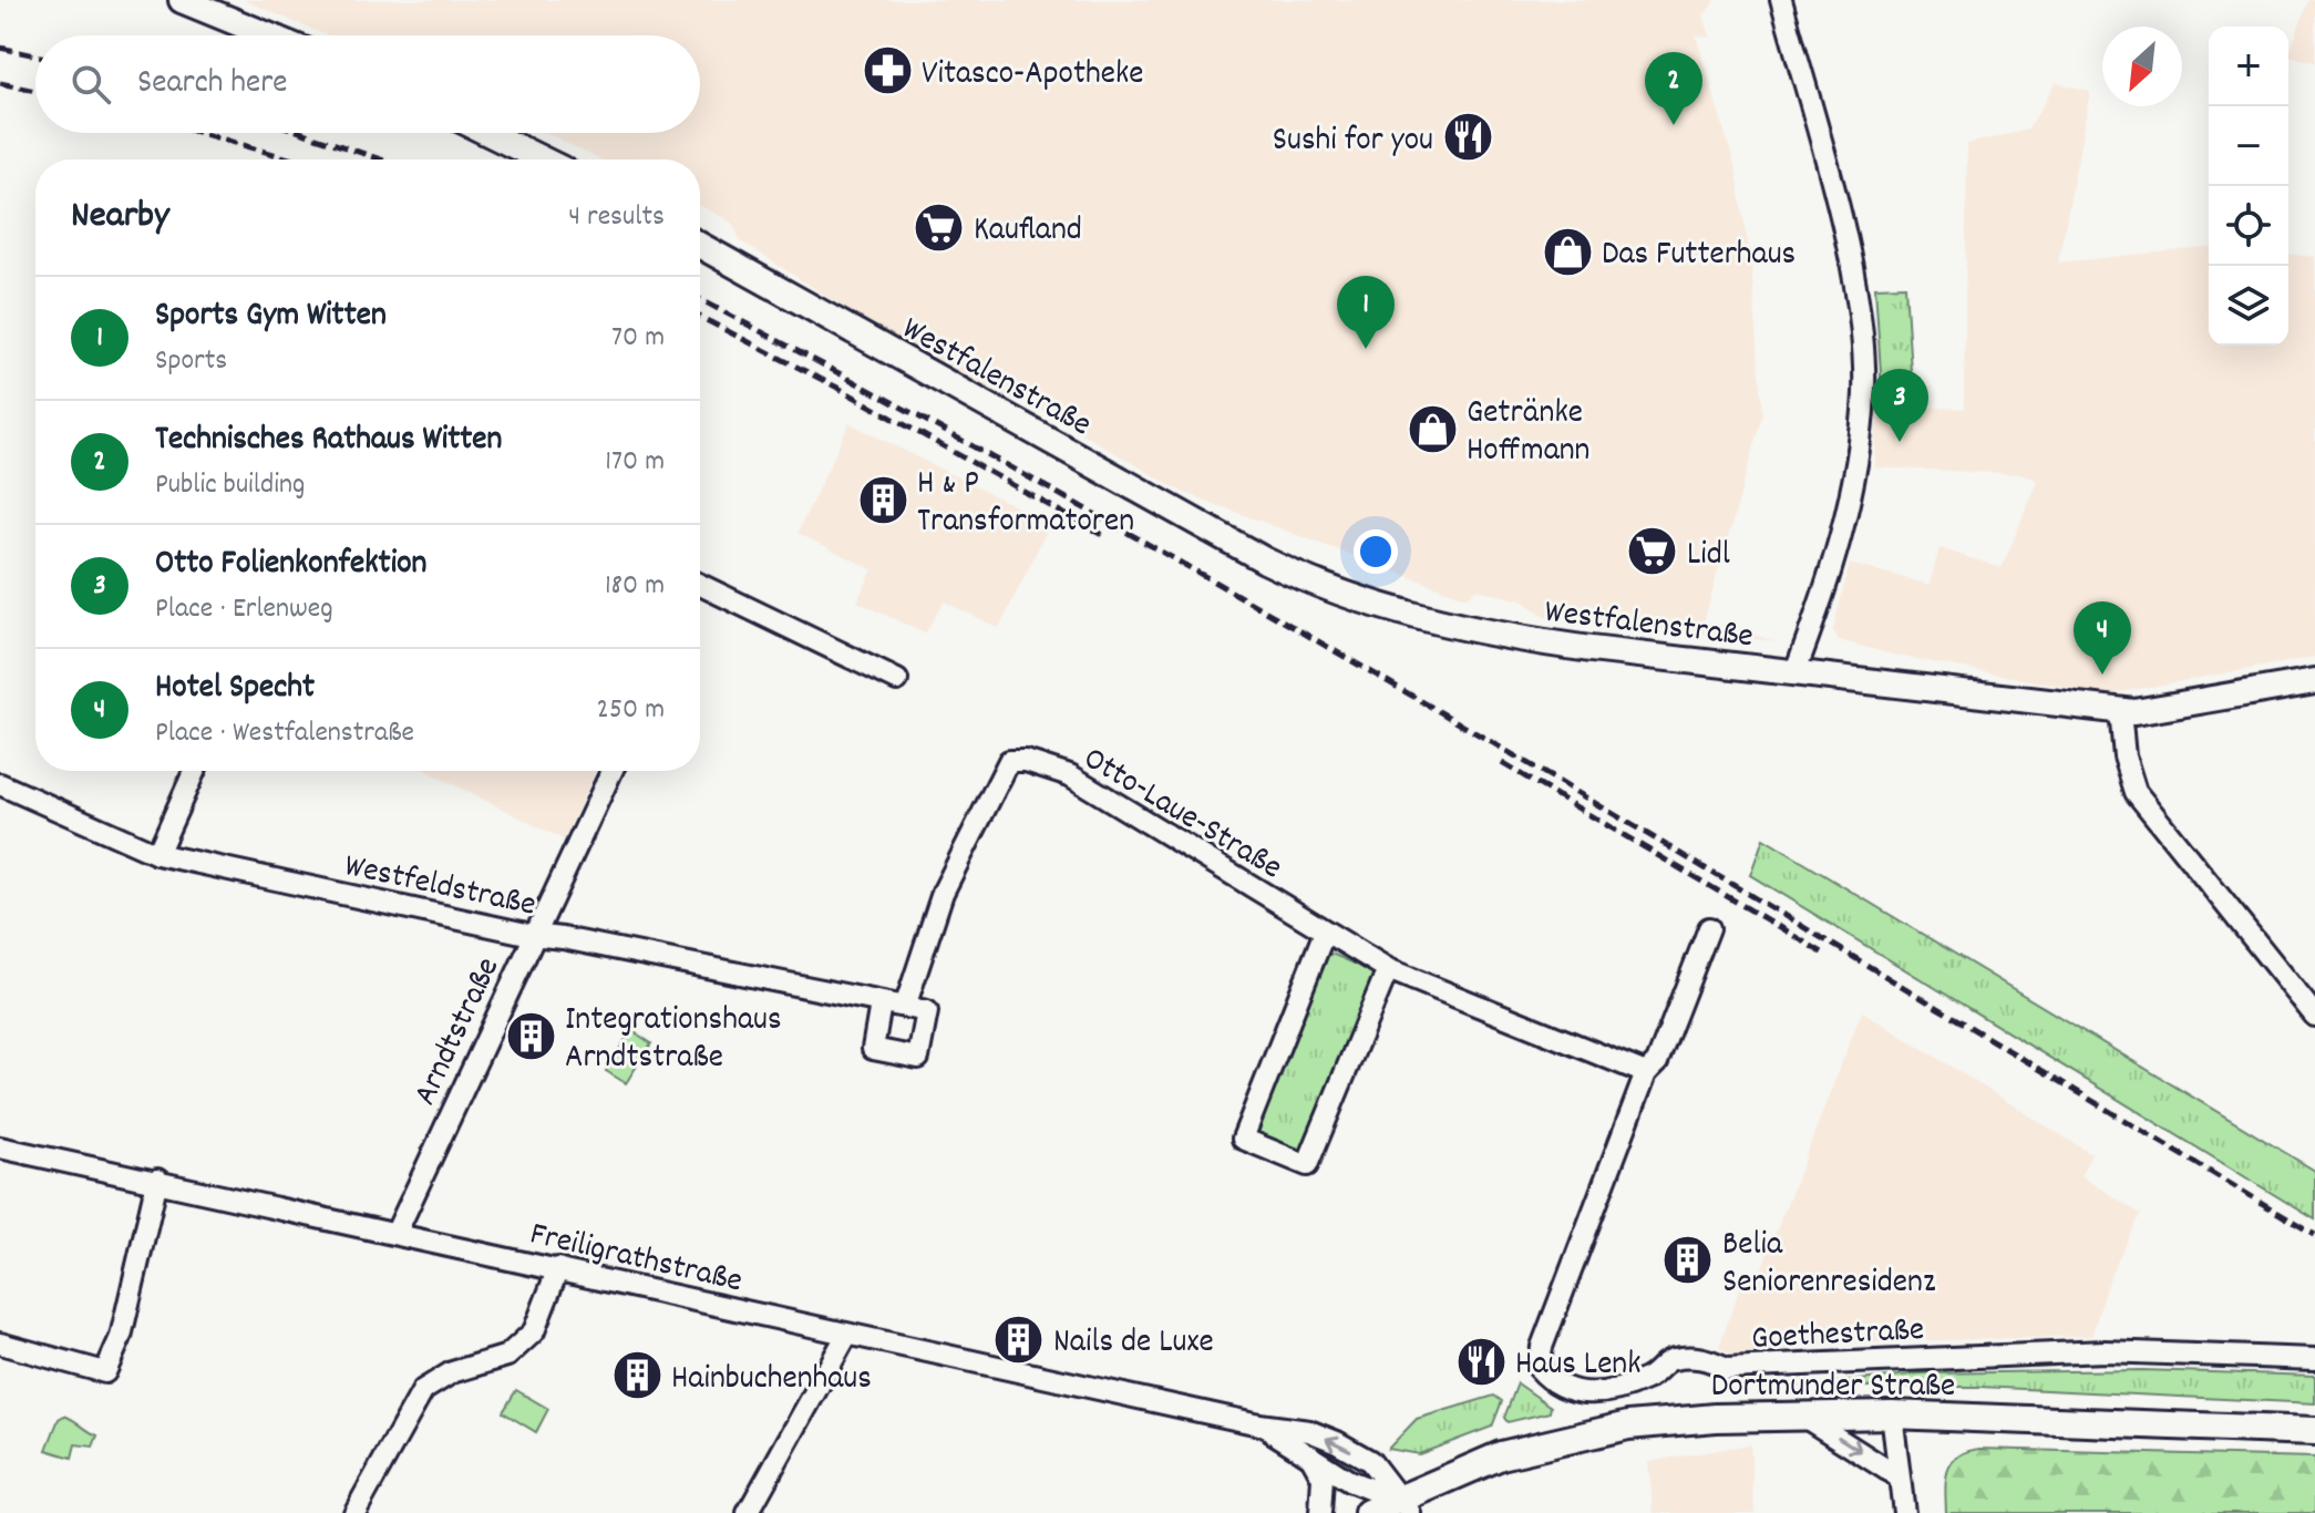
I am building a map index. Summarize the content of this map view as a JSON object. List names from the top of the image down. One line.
{"streets":{"main road":["Dortmunder Straße"],"street":["Westfalenstraße","Otto-Laue-Straße","Westfeldstraße","Arndtstraße","Freiligrathstraße","Goethestraße"]},"crossings":[["Otto-Laue-Straße","Goethestraße"],["Westfeldstraße","Arndtstraße"],["Arndtstraße","Freiligrathstraße"],["Freiligrathstraße","Dortmunder Straße"]],"places":{"pharmacy":["Vitasco-Apotheke"],"restaurant":["Sushi for you","Haus Lenk"],"supermarket":["Kaufland","Lidl"],"shop":["Das Futterhaus","Getränke Hoffmann"],"building":["H & P Transformatoren","Integrationshaus Arndtstraße","Belia Seniorenresidenz","Nails de Luxe","Hainbuchenhaus"]},"north":"bottom left","page":{"map_buttons":["+","−"],"search":"Search here","pins":["2","1","3","4"],"heading":["Nearby","4 results"],"list":[{"mark":"1","name":"Sports Gym Witten","note":"Sports","value":"70 m"},{"mark":"2","name":"Technisches Rathaus Witten","note":"Public building","value":"170 m"},{"mark":"3","name":"Otto Folienkonfektion","note":"Place · Erlenweg","value":"180 m"},{"mark":"4","name":"Hotel Specht","note":"Place · Westfalenstraße","value":"250 m"}]}}
